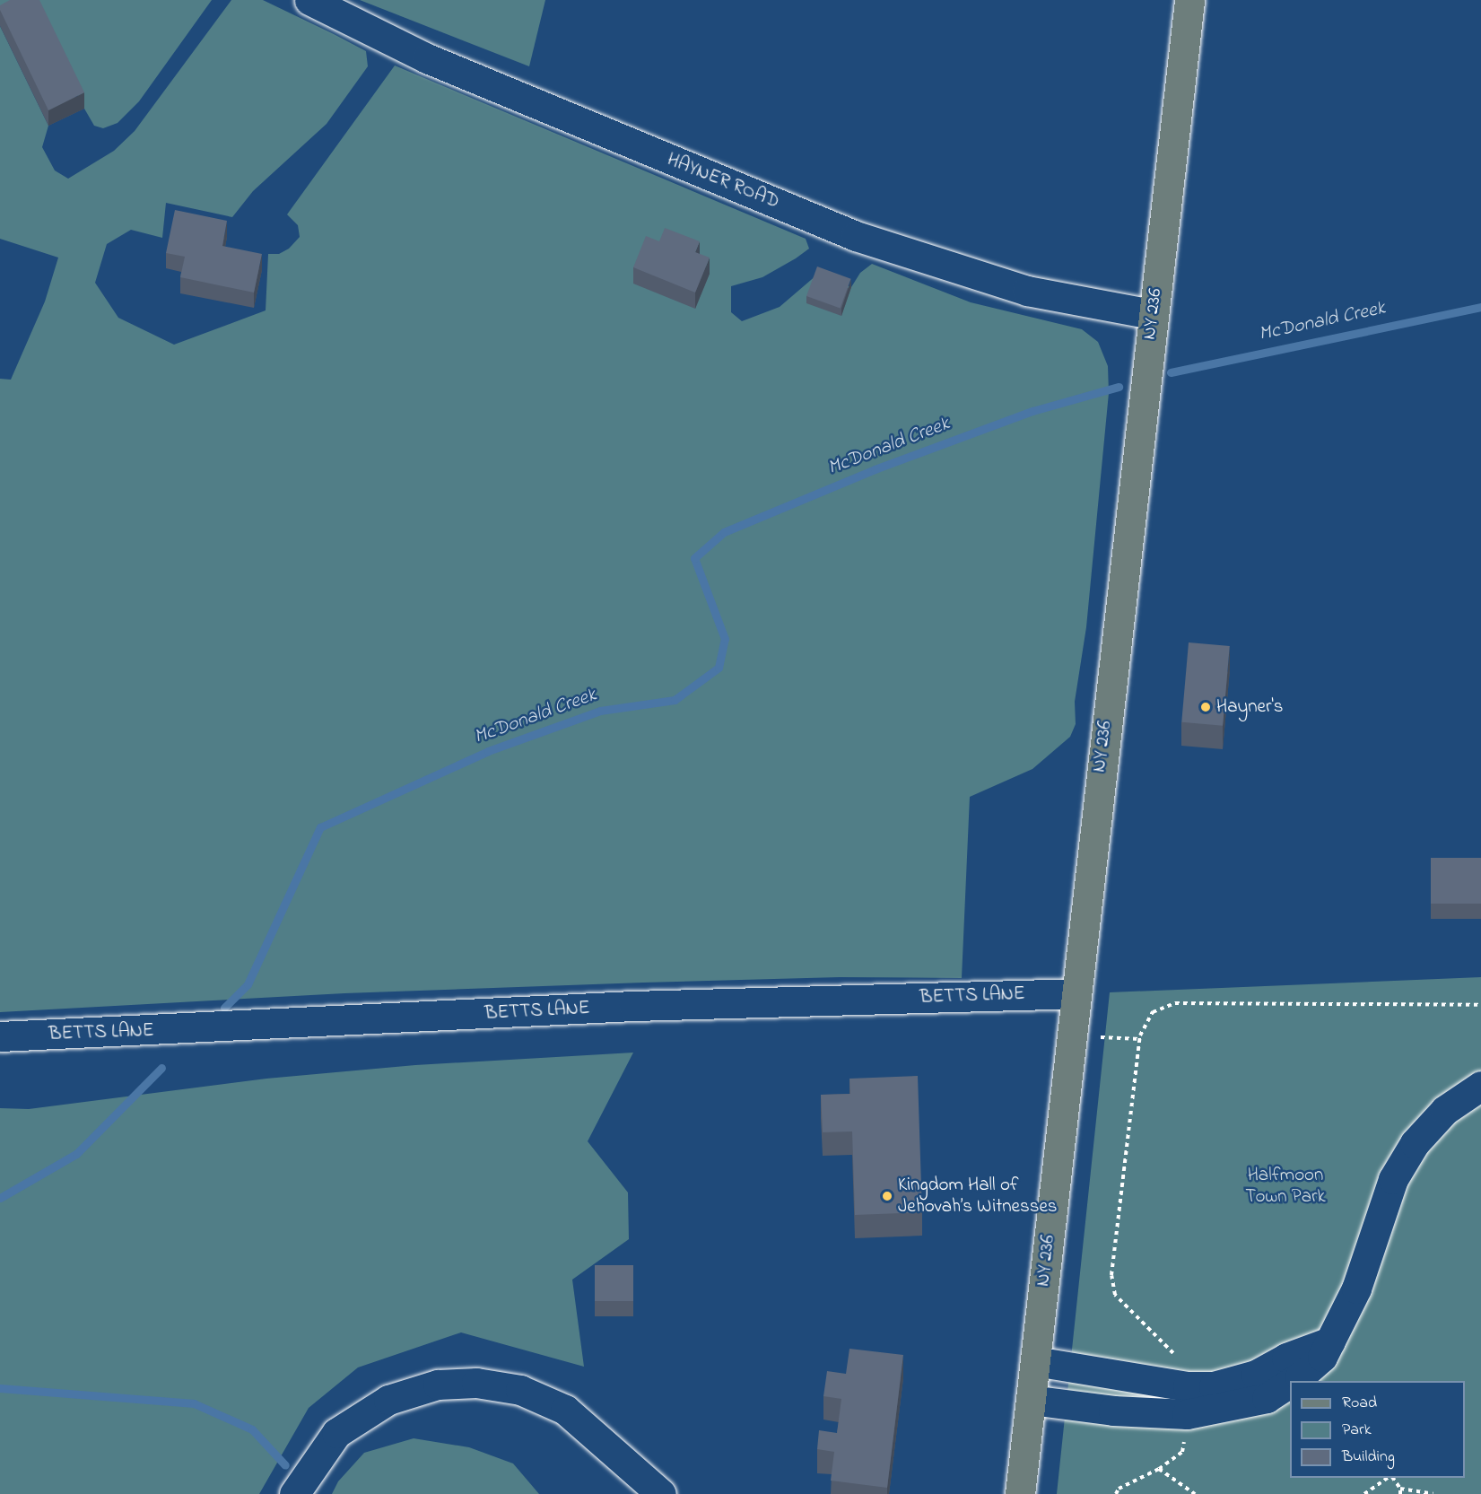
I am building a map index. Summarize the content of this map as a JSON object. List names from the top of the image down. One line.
{"streets":{"main road":["NY 236"],"street":["HAYNER ROAD","BETTS LANE"]},"crossings":[["HAYNER ROAD","NY 236"],["NY 236","BETTS LANE"]],"water":["McDonald Creek"],"parks":["Halfmoon Town Park"],"places":["Hayner's","Kingdom Hall of Jehovah’s Witnesses"],"legend":["Road","Park","Building"]}
